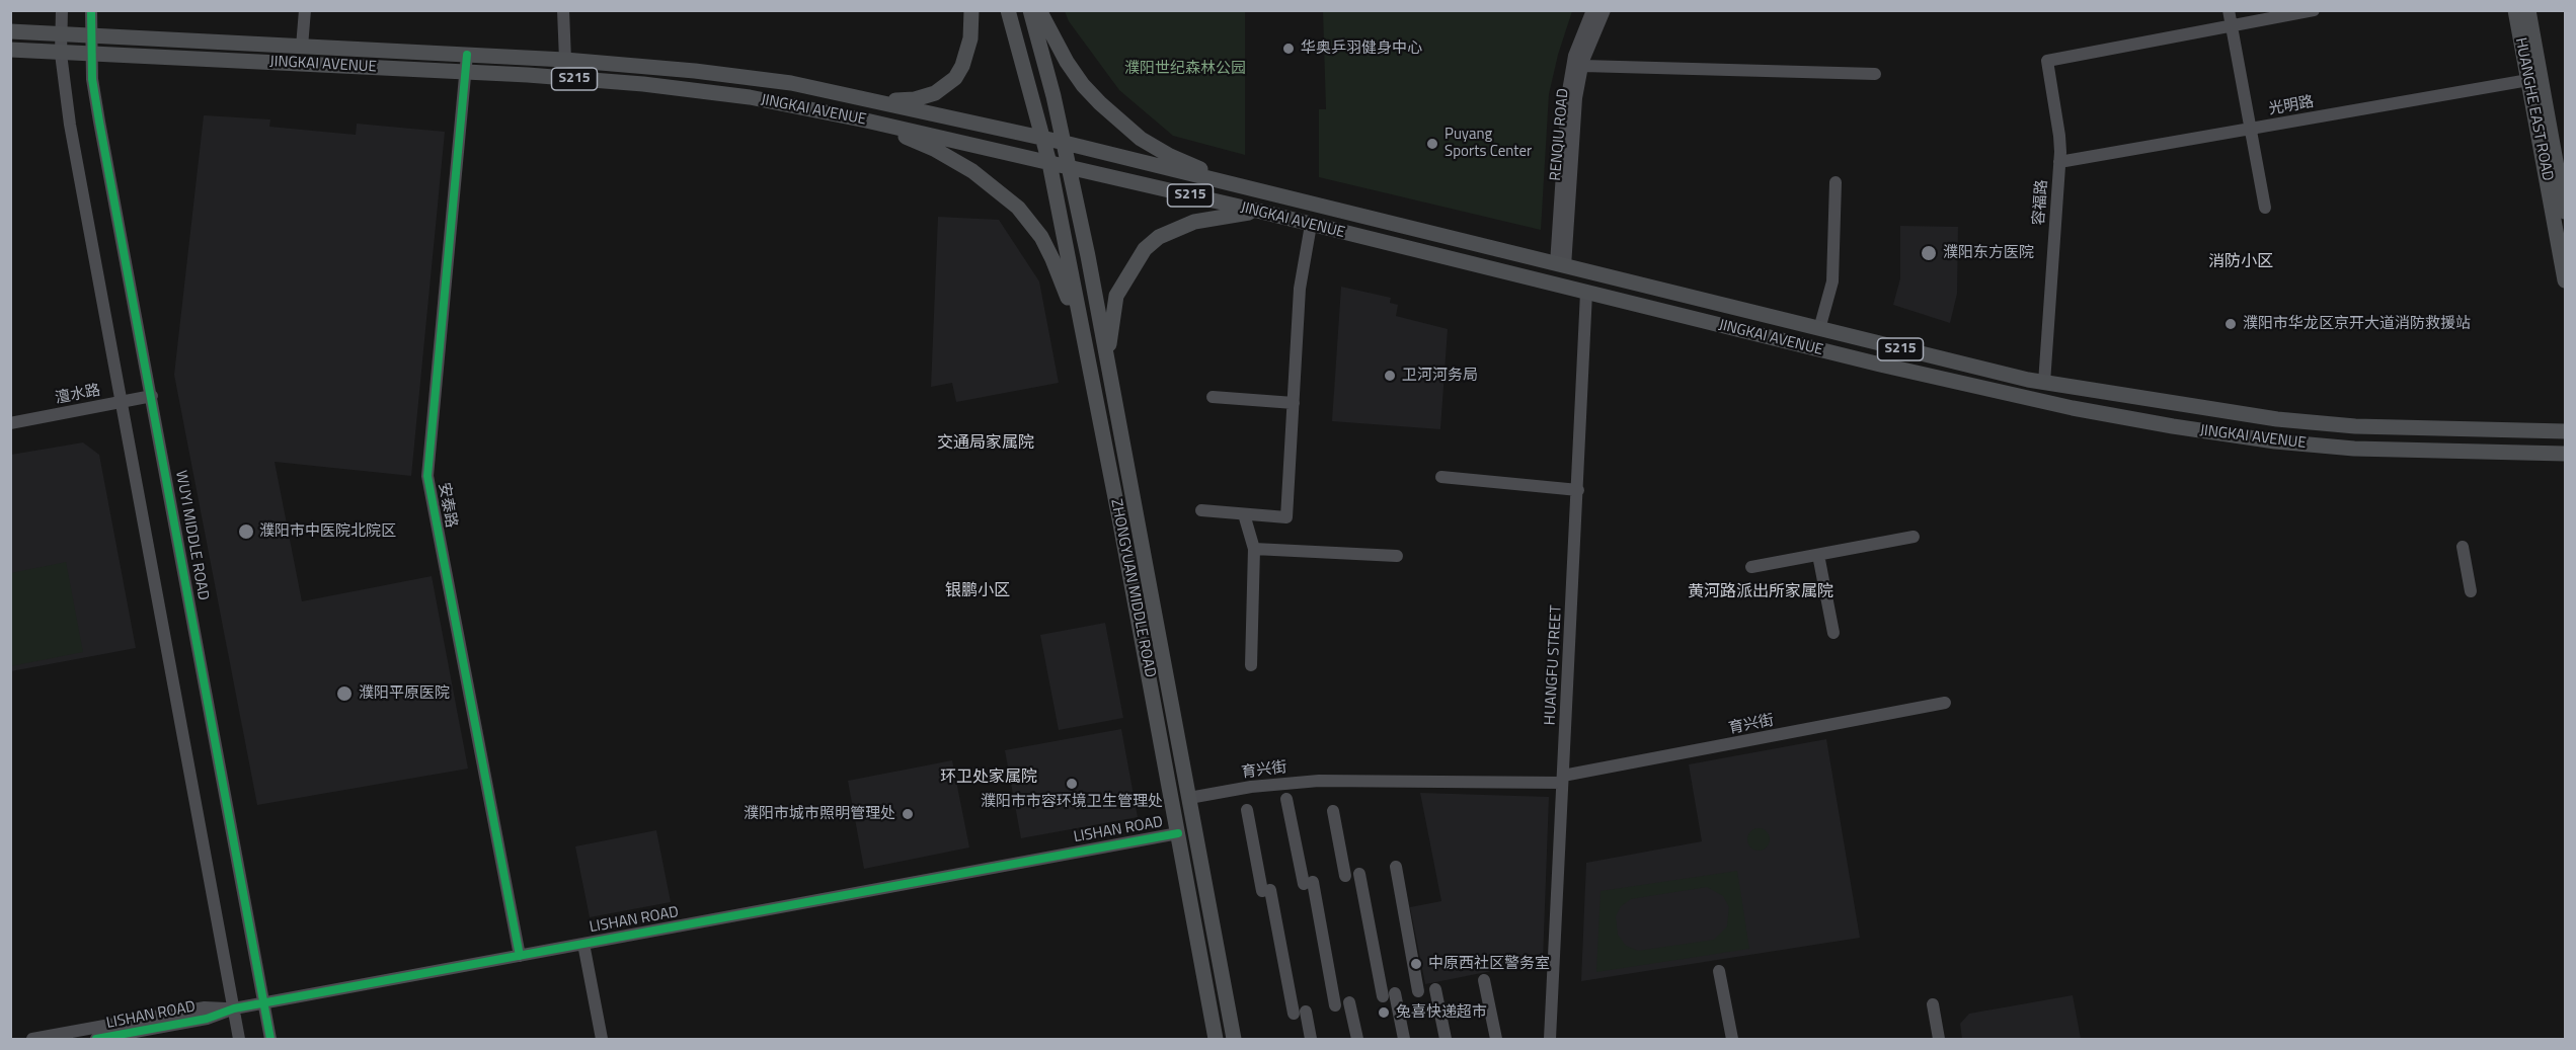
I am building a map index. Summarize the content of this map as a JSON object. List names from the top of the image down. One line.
{"streets":{"main road":["JINGKAI AVENUE","S215","HUANGHE EAST ROAD","ZHONGYUAN MIDDLE ROAD"],"street":["光明路","RENQIU ROAD","容福路","澶水路","安泰路","WUYI MIDDLE ROAD","HUANGFU STREET","育兴街","LISHAN ROAD"]},"crossings":[["JINGKAI AVENUE","RENQIU ROAD"],["JINGKAI AVENUE","容福路"],["JINGKAI AVENUE","安泰路"],["JINGKAI AVENUE","WUYI MIDDLE ROAD"],["JINGKAI AVENUE","ZHONGYUAN MIDDLE ROAD"],["JINGKAI AVENUE","HUANGFU STREET"],["光明路","HUANGHE EAST ROAD"],["光明路","容福路"],["澶水路","WUYI MIDDLE ROAD"],["安泰路","LISHAN ROAD"],["WUYI MIDDLE ROAD","LISHAN ROAD"],["ZHONGYUAN MIDDLE ROAD","育兴街"],["ZHONGYUAN MIDDLE ROAD","LISHAN ROAD"],["HUANGFU STREET","育兴街"]],"districts":["消防小区","交通局家属院","银鹏小区","黄河路派出所家属院","环卫处家属院"],"parks":["濮阳世纪森林公园"],"places":["华奥乒羽健身中心","Puyang Sports Center","濮阳东方医院","濮阳市华龙区京开大道消防救援站","卫河河务局","濮阳市中医院北院区","濮阳平原医院","濮阳市市容环境卫生管理处","濮阳市城市照明管理处","中原西社区警务室","兔喜快递超市"]}
